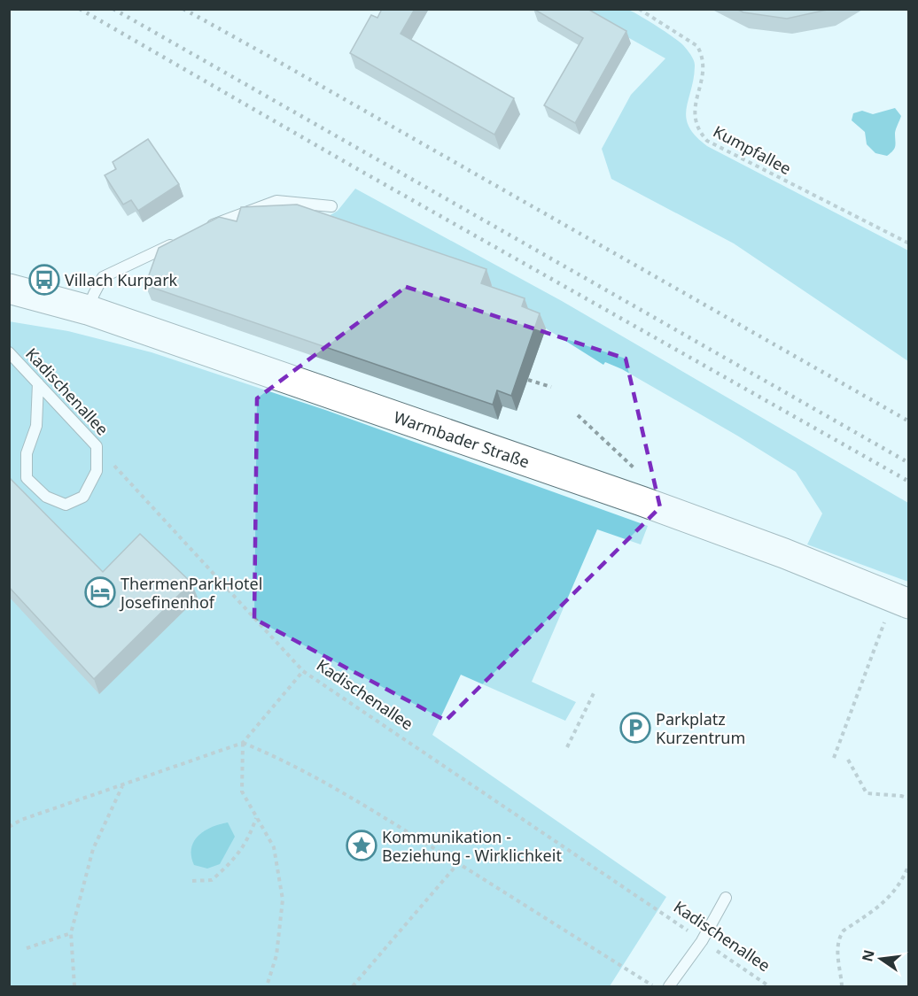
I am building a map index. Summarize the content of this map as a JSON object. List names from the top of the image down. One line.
{"streets":{"street":["Warmbader Straße"],"lane":["Kadischenallee"],"path":["Kumpfallee"]},"places":{"bus stop":["Villach Kurpark"],"hotel":["ThermenParkHotel Josefinenhof"],"parking":["Parkplatz Kurzentrum"],"place":["Kommunikation - Beziehung - Wirklichkeit"]},"north":"left"}
